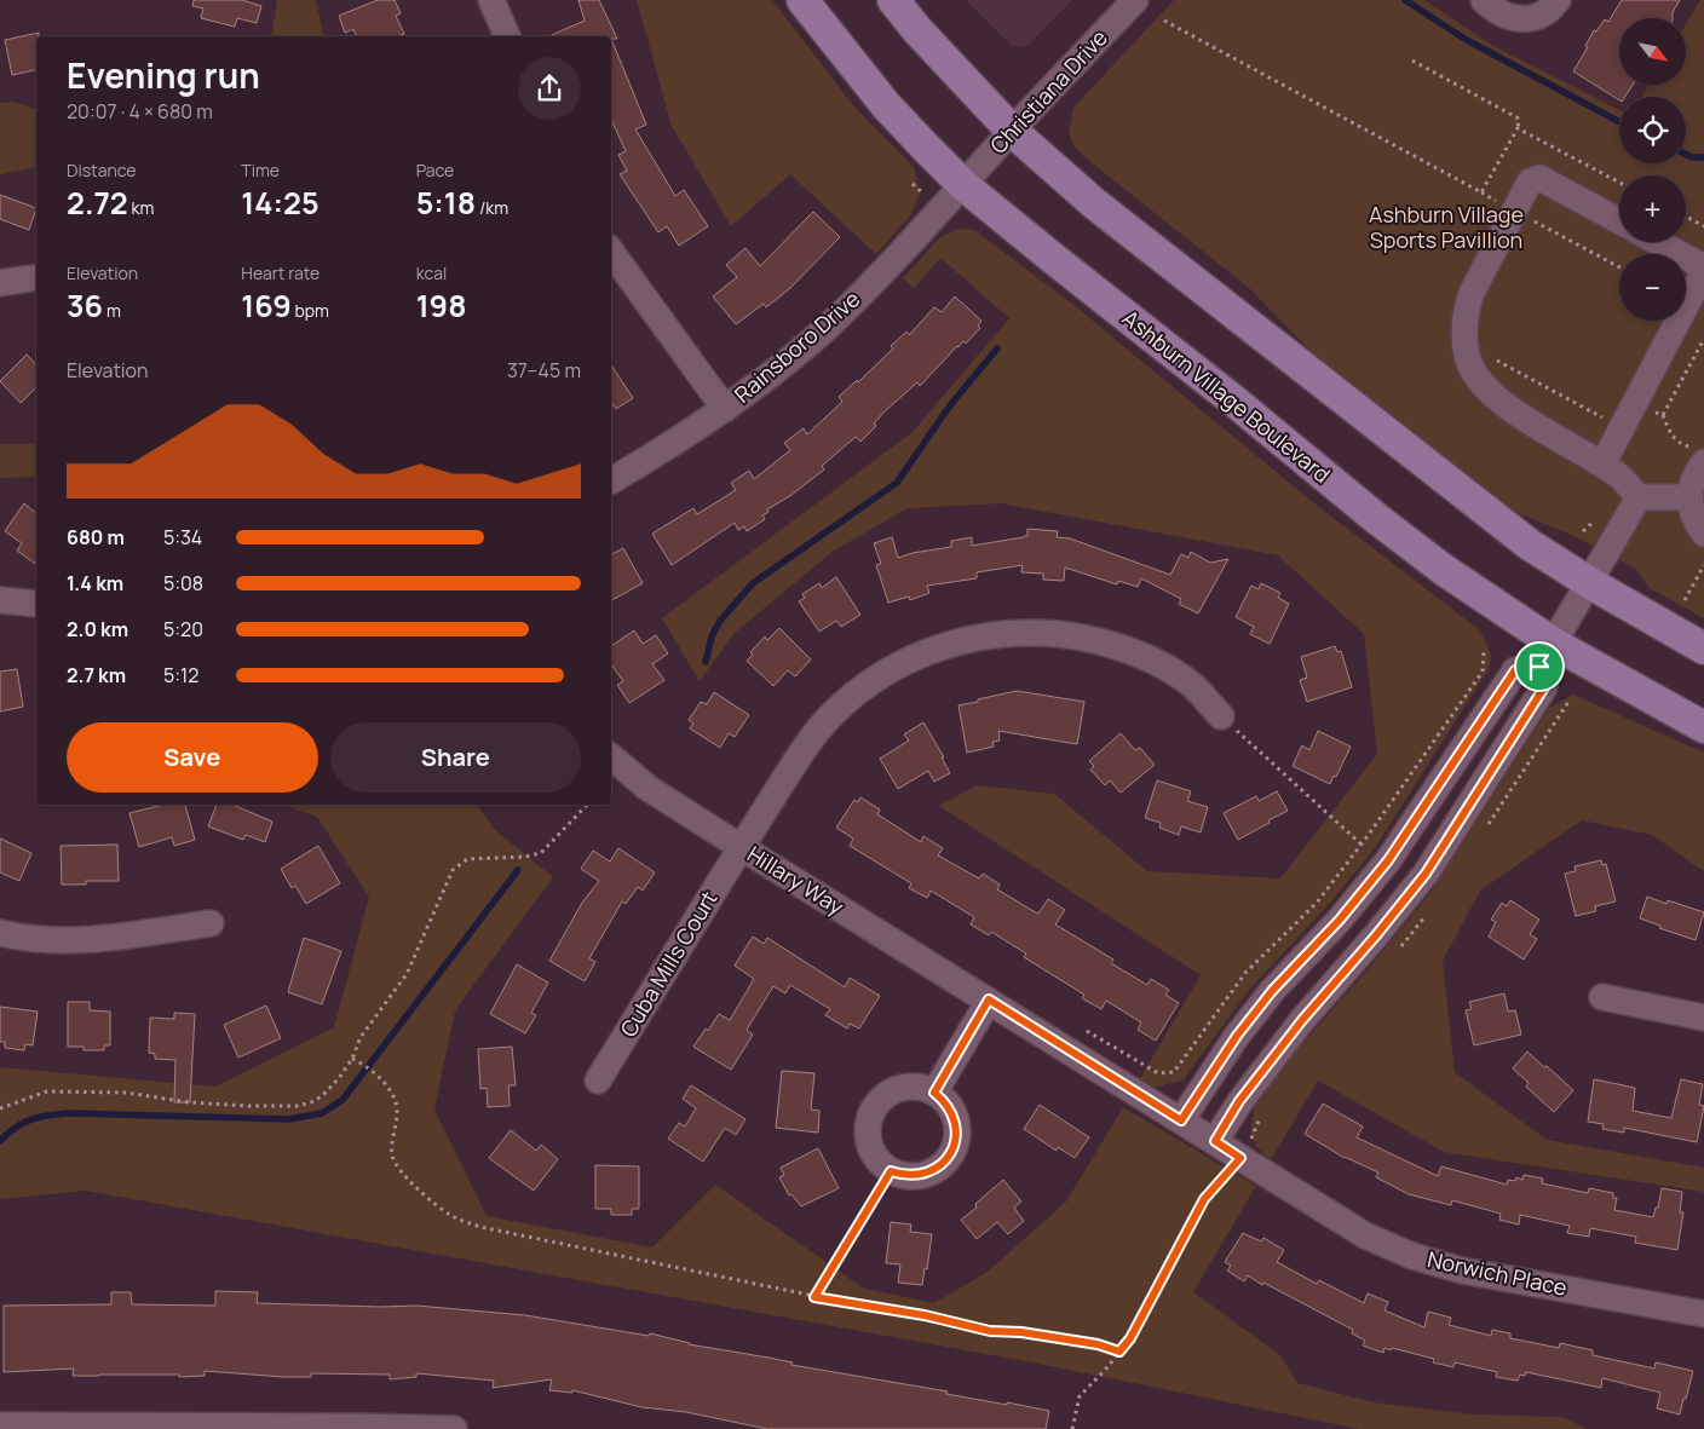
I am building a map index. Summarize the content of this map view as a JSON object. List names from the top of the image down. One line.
{"streets":{"main road":["Ashburn Village Boulevard"],"street":["Christiana Drive","Rainsboro Drive","Hillary Way","Cuba Mills Court","Norwich Place"]},"crossings":[["Christiana Drive","Rainsboro Drive"],["Christiana Drive","Ashburn Village Boulevard"],["Rainsboro Drive","Ashburn Village Boulevard"],["Hillary Way","Cuba Mills Court"],["Hillary Way","Norwich Place"]],"parks":["Ashburn Village Sports Pavillion"],"north":"bottom right","page":{"map_buttons":["+","−"],"heading":["Evening run","20:07 · 4 × 680 m"],"stats":[["Distance","2.72 km"],["Time","14:25"],["Pace","5:18 /km"],["Elevation","36 m"],["Heart rate","169 bpm"],["kcal","198"]],"chart":["Elevation","37–45 m"],"list":[{"name":"680 m","note":"5:34"},{"name":"1.4 km","note":"5:08"},{"name":"2.0 km","note":"5:20"},{"name":"2.7 km","note":"5:12"}],"buttons":["Save","Share"]}}
